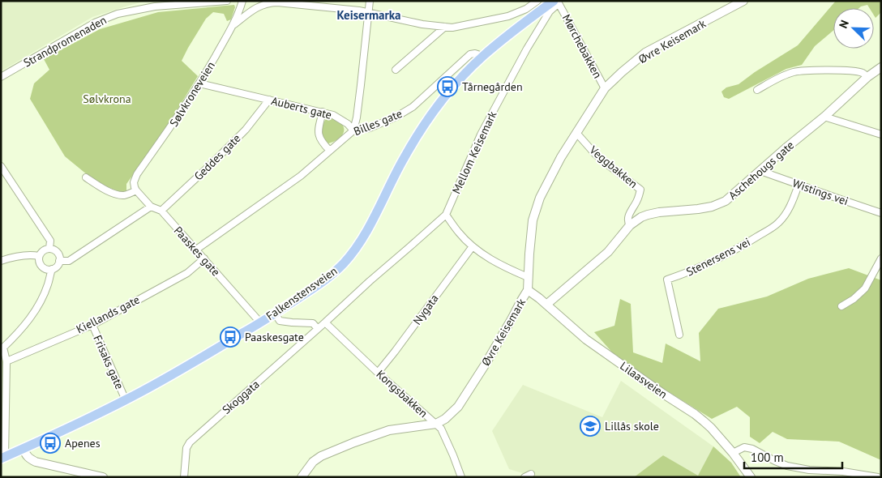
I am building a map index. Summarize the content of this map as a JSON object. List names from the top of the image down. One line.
{"streets":{"main road":["Øvre Keisemark","Aschehougs gate","Falkenstensveien","Lilaasveien"],"street":["Strandpromenaden","Mørchebakken","Sølvkroneveien","Auberts gate","Billes gate","Mellom Keisemark","Geddes gate","Veggbakken","Wistings vei","Paaskes gate","Stenersens vei","Nygata","Kiellands gate","Frisaks gate","Kongsbakken","Skoggata"]},"crossings":[["Øvre Keisemark","Mørchebakken"],["Øvre Keisemark","Veggbakken"],["Øvre Keisemark","Lilaasveien"],["Øvre Keisemark","Kongsbakken"],["Mørchebakken","Mellom Keisemark"],["Mørchebakken","Falkenstensveien"],["Sølvkroneveien","Auberts gate"],["Sølvkroneveien","Paaskes gate"],["Auberts gate","Billes gate"],["Auberts gate","Geddes gate"],["Billes gate","Paaskes gate"],["Billes gate","Falkenstensveien"],["Mellom Keisemark","Falkenstensveien"],["Mellom Keisemark","Skoggata"],["Geddes gate","Paaskes gate"],["Veggbakken","Aschehougs gate"],["Aschehougs gate","Wistings vei"],["Aschehougs gate","Lilaasveien"],["Wistings vei","Stenersens vei"],["Paaskes gate","Falkenstensveien"],["Paaskes gate","Kiellands gate"],["Falkenstensveien","Frisaks gate"],["Nygata","Kongsbakken"],["Kiellands gate","Frisaks gate"],["Kongsbakken","Skoggata"]],"districts":["Keisermarka"],"parks":["Sølvkrona"],"places":{"bus stop":["Tårnegården","Paaskesgate","Apenes"],"school or university":["Lillås skole"]},"scale_bar":"100 m","north":"top left"}
